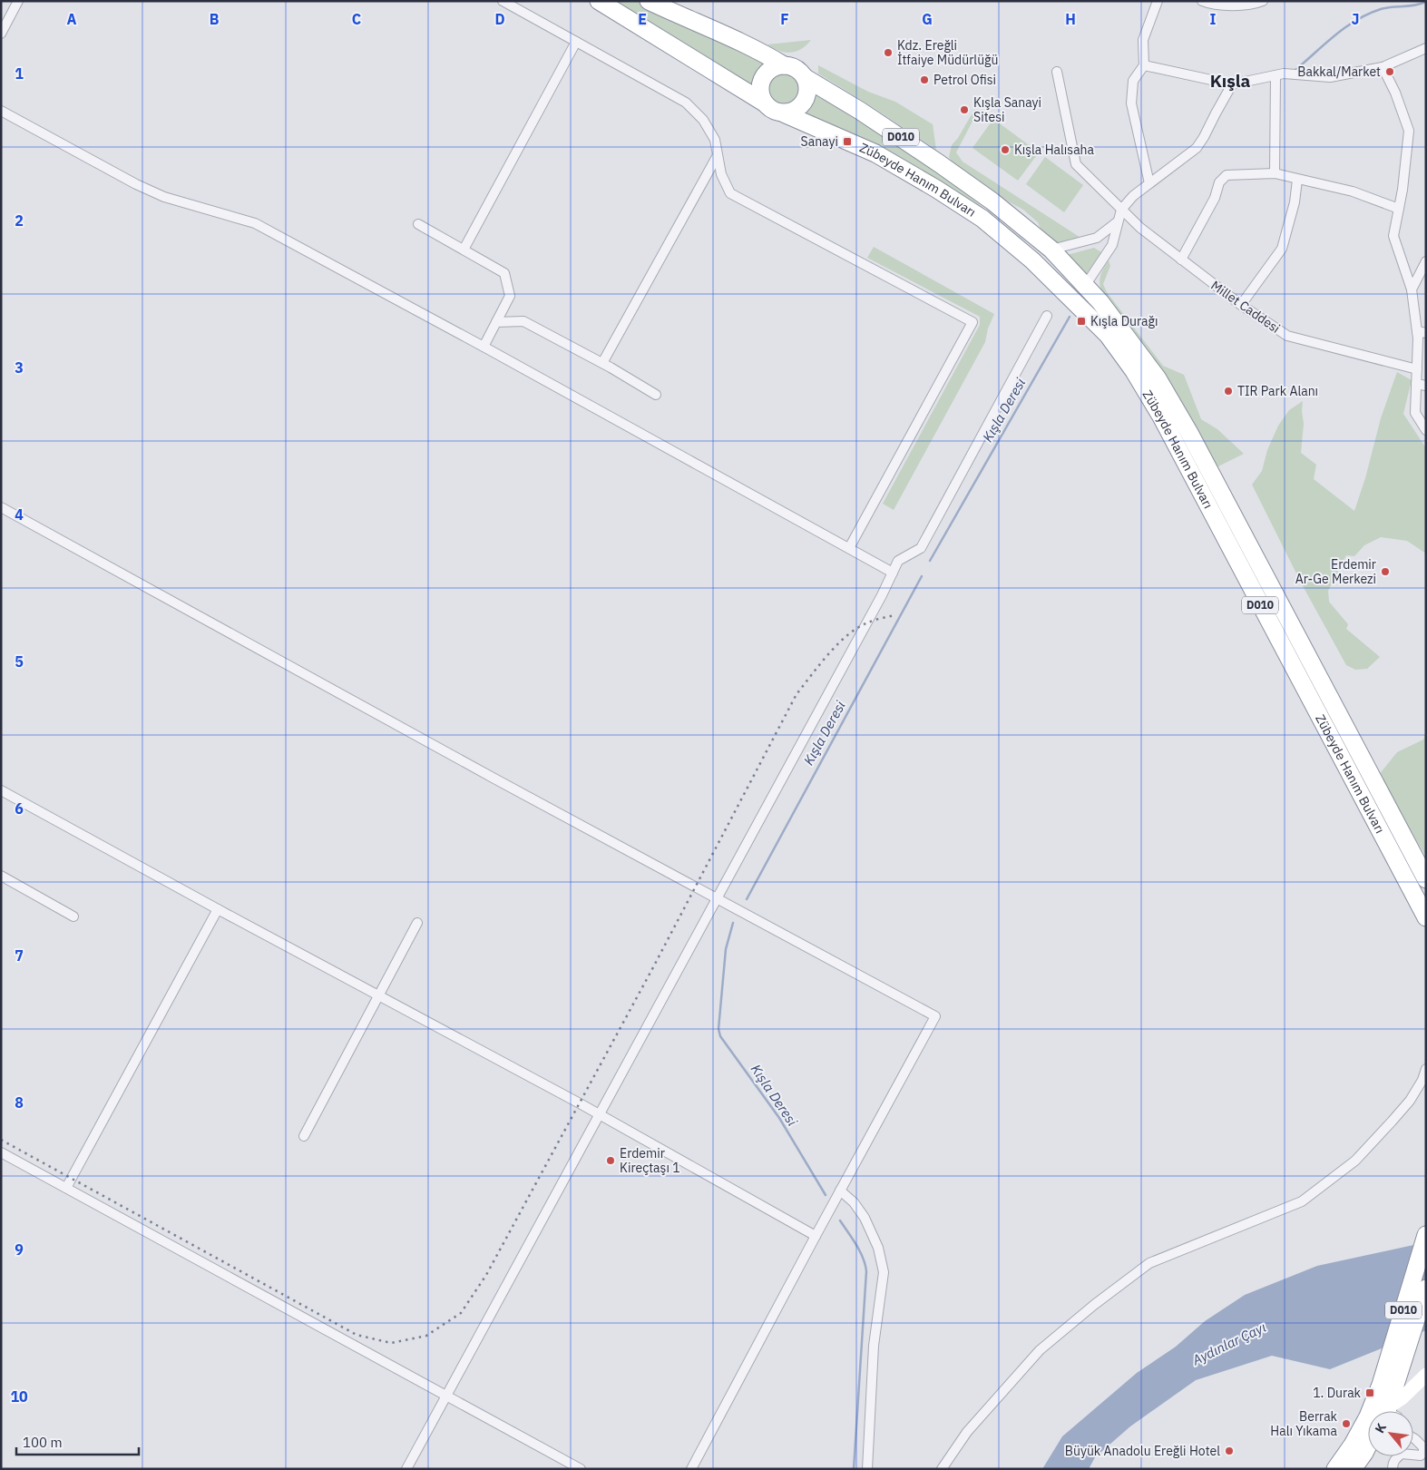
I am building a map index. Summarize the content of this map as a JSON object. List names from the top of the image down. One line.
{"streets":{"highway":["D010","Zübeyde Hanım Bulvarı"],"street":["Millet Caddesi"]},"districts":["Kışla"],"water":["Kışla Deresi","Aydınlar Çayı"],"places":{"other":["Kdz. Ereğli İtfaiye Müdürlüğü","Bakkal/Market","Petrol Ofisi","Kışla Sanayi Sitesi","Kışla Halısaha","TIR Park Alanı","Erdemir Ar-Ge Merkezi","Erdemir Kireçtaşı 1","Berrak Halı Yıkama","Büyük Anadolu Ereğli Hotel"],"transit":["Sanayi","Kışla Durağı","1. Durak"]},"scale_bar":"100 m","north":"top left","grid":{"columns":["A","B","C","D","E","F","G","H","I","J"],"rows":["1","2","3","4","5","6","7","8","9","10"]}}
